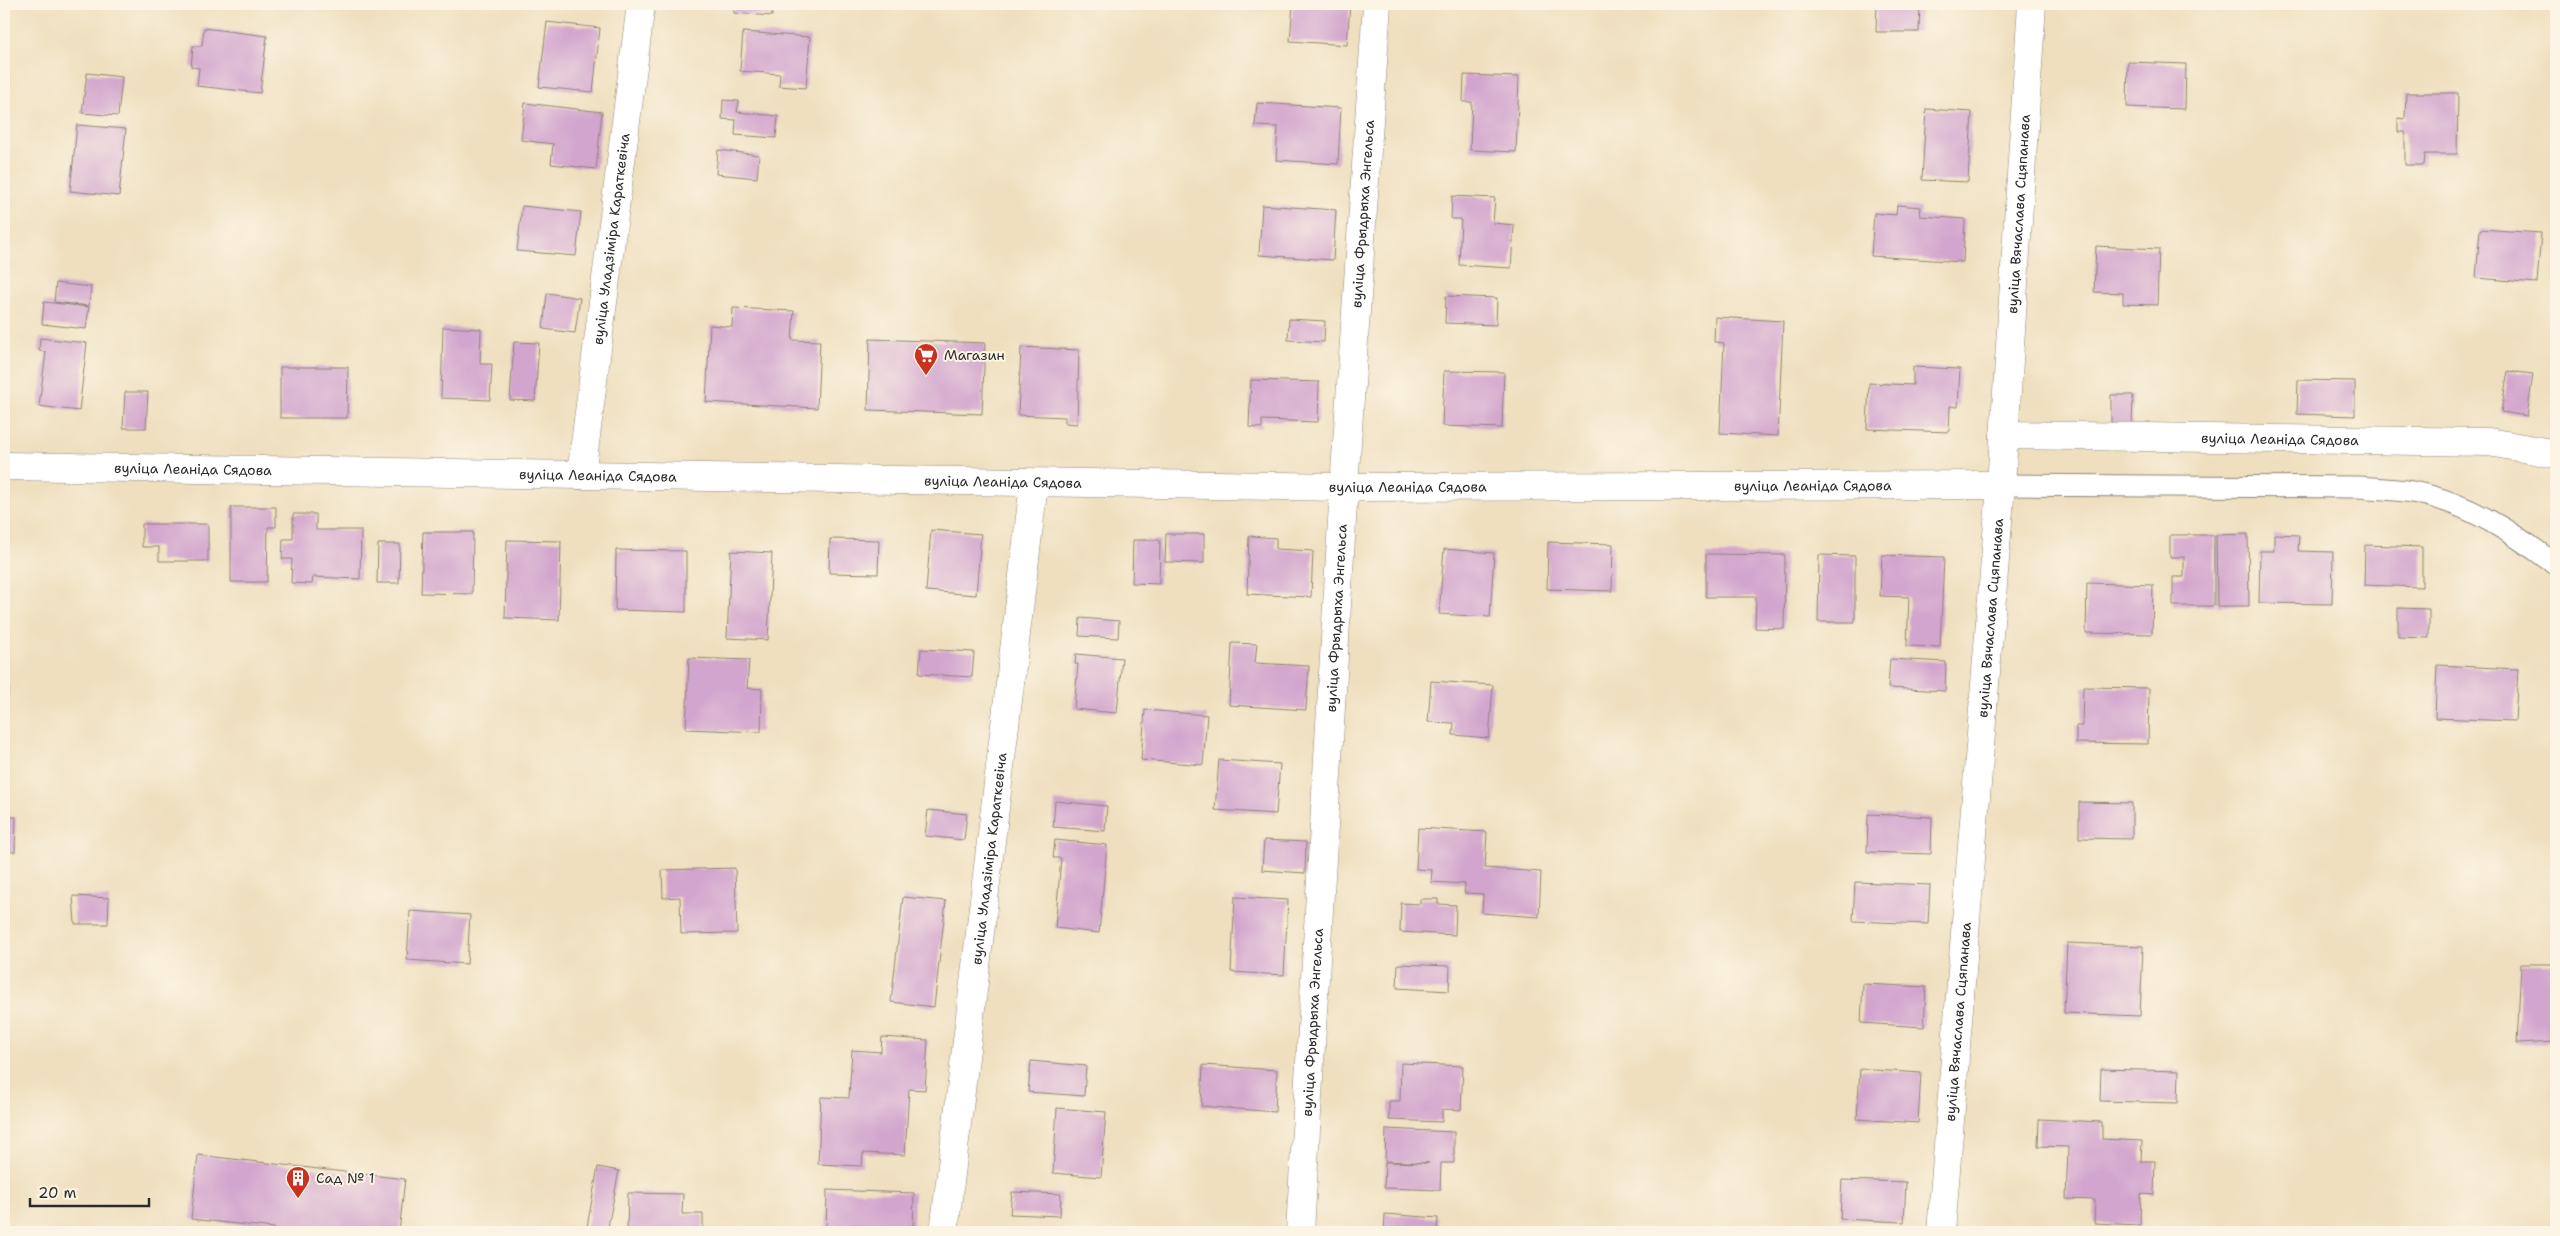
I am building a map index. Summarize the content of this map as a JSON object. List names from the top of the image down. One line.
{"streets":{"street":["вуліца Фрыдрыха Энгельса","вуліца Вячаслава Сцяпанава","вуліца Уладзіміра Караткевіча","вуліца Леаніда Сядова"]},"crossings":[["вуліца Фрыдрыха Энгельса","вуліца Леаніда Сядова"],["вуліца Вячаслава Сцяпанава","вуліца Леаніда Сядова"],["вуліца Уладзіміра Караткевіча","вуліца Леаніда Сядова"]],"places":{"supermarket":["Магазин"],"building":["Сад № 1"]},"scale_bar":"20 m"}
